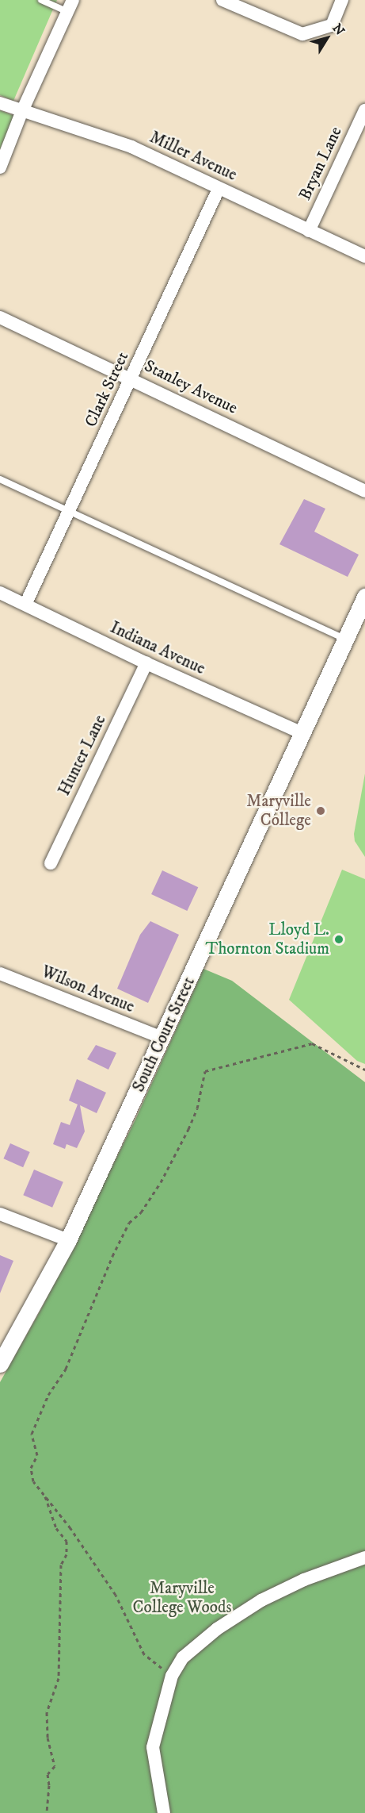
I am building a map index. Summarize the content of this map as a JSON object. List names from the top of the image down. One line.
{"streets":{"street":["Miller Avenue","Bryan Lane","Stanley Avenue","Clark Street","Indiana Avenue","Hunter Lane","Wilson Avenue","South Court Street"]},"crossings":[["Miller Avenue","Bryan Lane"],["Miller Avenue","Clark Street"],["Stanley Avenue","Clark Street"],["Clark Street","Indiana Avenue"],["Indiana Avenue","Hunter Lane"],["Indiana Avenue","South Court Street"],["Wilson Avenue","South Court Street"]],"parks":["Maryville College Woods"],"places":["Maryville College","Lloyd L. Thornton Stadium"],"north":"top right"}
